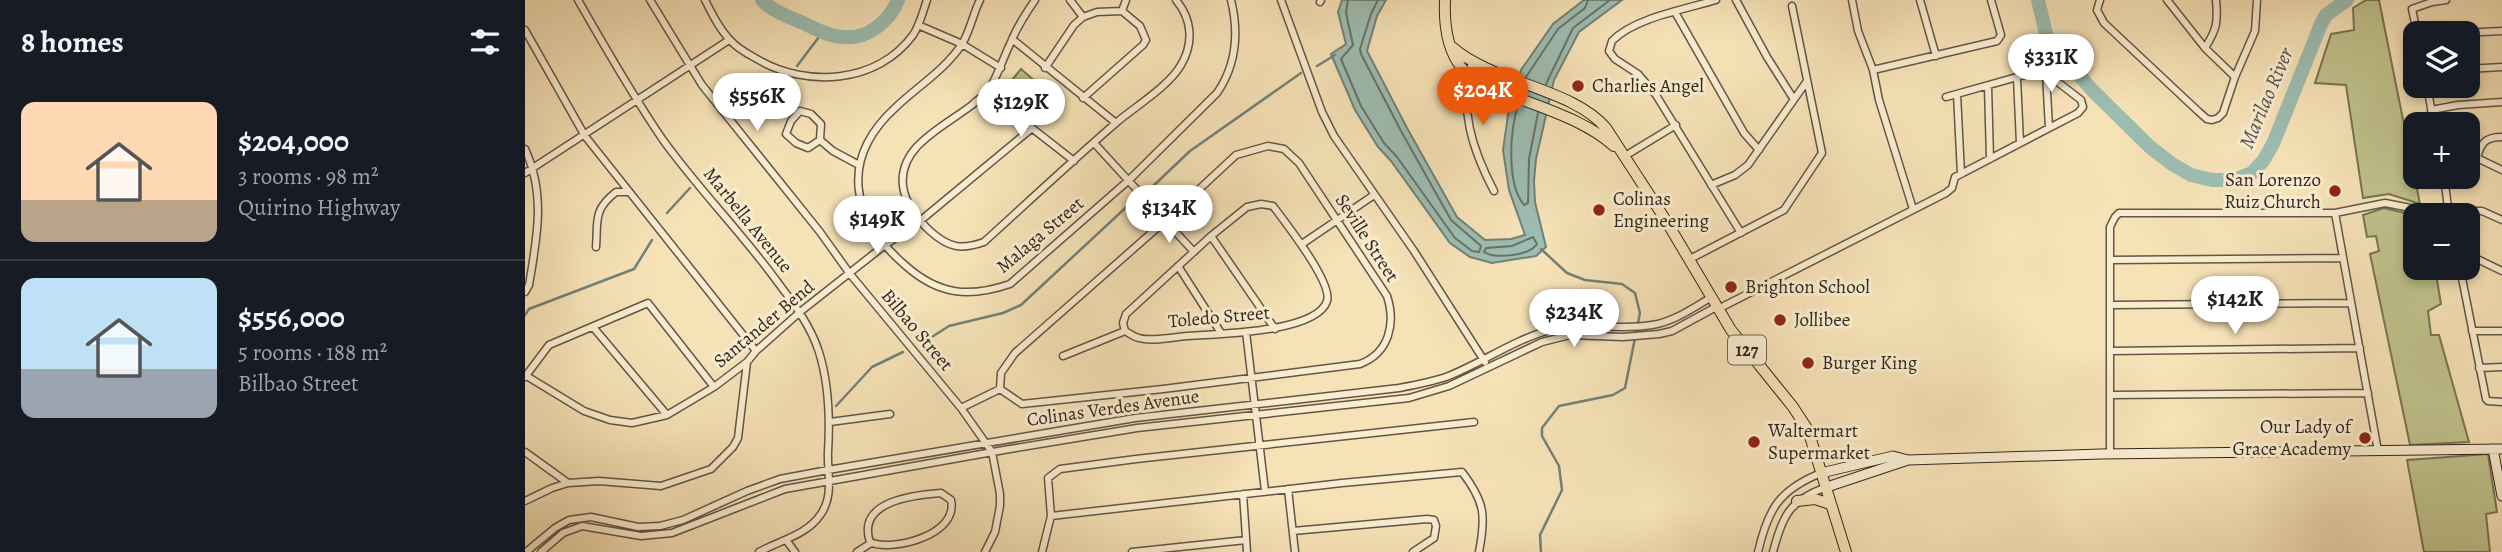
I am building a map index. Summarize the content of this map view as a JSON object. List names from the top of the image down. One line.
{"streets":{"main road":["127"],"street":["Marbella Avenue","Malaga Street","Seville Street","Toledo Street","Santander Bend","Bilbao Street","Colinas Verdes Avenue"]},"crossings":[["Marbella Avenue","Santander Bend"],["Marbella Avenue","Colinas Verdes Avenue"],["Malaga Street","Santander Bend"],["Santander Bend","Bilbao Street"],["Bilbao Street","Colinas Verdes Avenue"],["127","Colinas Verdes Avenue"]],"water":["Marilao River"],"places":["Charlies Angel","San Lorenzo Ruiz Church","Colinas Engineering","Brighton School","Jollibee","Burger King","Our Lady of Grace Academy","Waltermart Supermarket"],"page":{"heading":"8 homes","map_buttons":["+","−"],"price":["$331K","$204K","$556K","$129K","$134K","$149K","$142K","$234K"],"list":[{"name":"$204,000","note":"3 rooms · 98 m² · Quirino Highway"},{"name":"$556,000","note":"5 rooms · 188 m² · Bilbao Street"}]}}
